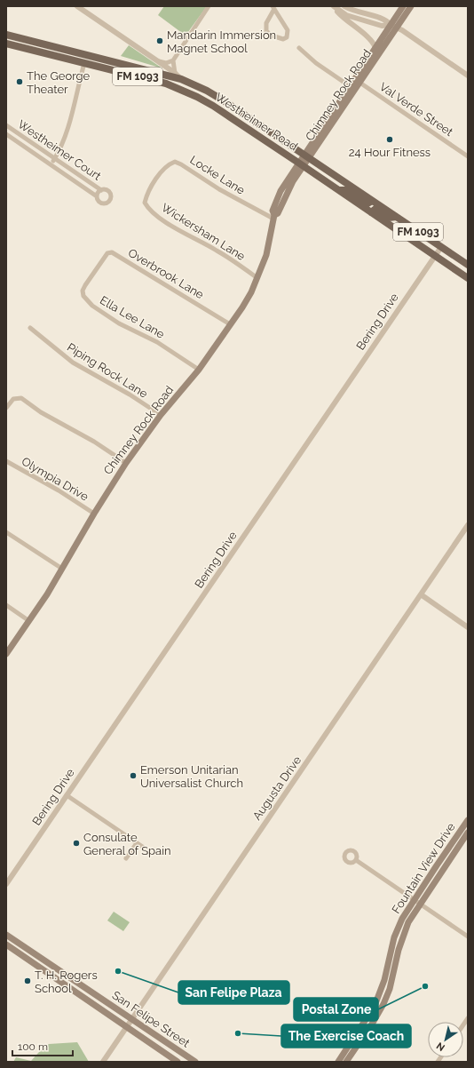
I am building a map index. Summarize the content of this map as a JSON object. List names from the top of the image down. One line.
{"streets":{"main road":["FM 1093","Chimney Rock Road","Westheimer Road","Fountain View Drive","San Felipe Street"],"street":["Val Verde Street","Westheimer Court","Locke Lane","Wickersham Lane","Overbrook Lane","Ella Lee Lane","Bering Drive","Piping Rock Lane","Olympia Drive","Augusta Drive"]},"crossings":[["Chimney Rock Road","Val Verde Street"],["Chimney Rock Road","Westheimer Road"],["Chimney Rock Road","Locke Lane"],["Chimney Rock Road","Wickersham Lane"],["Chimney Rock Road","Overbrook Lane"],["Chimney Rock Road","Ella Lee Lane"],["Chimney Rock Road","Piping Rock Lane"],["Chimney Rock Road","Olympia Drive"],["Westheimer Road","Bering Drive"],["Locke Lane","Wickersham Lane"],["Overbrook Lane","Ella Lee Lane"],["Augusta Drive","San Felipe Street"]],"places":["Mandarin Immersion Magnet School","The George Theater","24 Hour Fitness","Emerson Unitarian Universalist Church","Consulate General of Spain","San Felipe Plaza","T. H. Rogers School","Postal Zone","The Exercise Coach"],"scale_bar":"100 m","north":"bottom left"}
